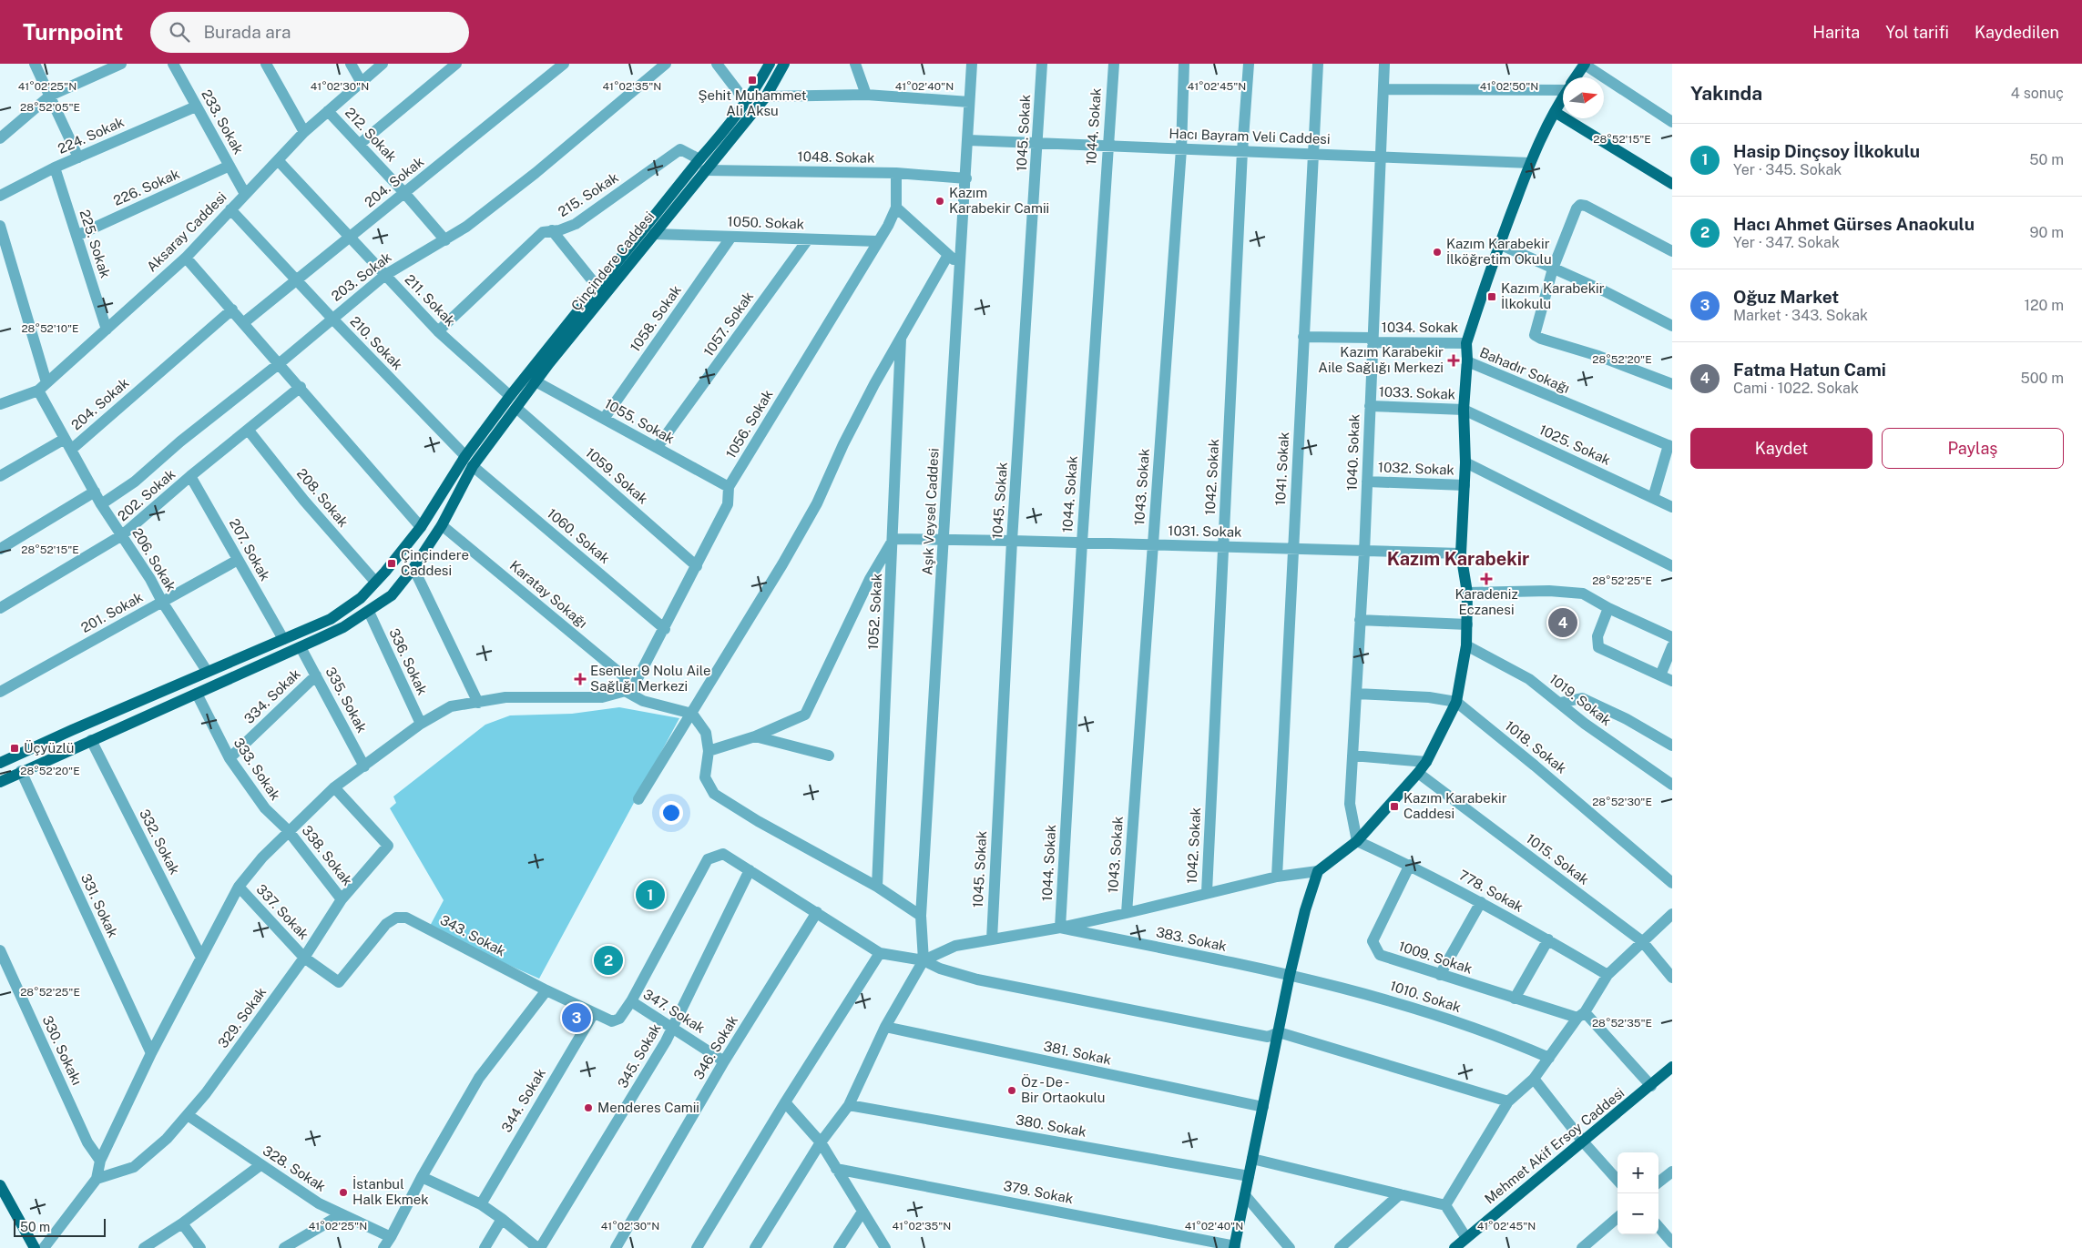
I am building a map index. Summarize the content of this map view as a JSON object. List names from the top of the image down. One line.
{"streets":{"main road":["Çinçindere Caddesi","Mehmet Akif Ersoy Caddesi"],"street":["233. Sokak","1044. Sokak","1045. Sokak","212. Sokak","224. Sokak","Hacı Bayram Veli Caddesi","1048. Sokak","204. Sokak","226. Sokak","215. Sokak","1050. Sokak","Aksaray Caddesi","225. Sokak","203. Sokak","211. Sokak","1058. Sokak","1057. Sokak","1034. Sokak","210. Sokak","Bahadır Sokağı","1033. Sokak","1055. Sokak","1056. Sokak","1025. Sokak","1040. Sokak","1041. Sokak","1032. Sokak","1059. Sokak","1042. Sokak","1043. Sokak","202. Sokak","208. Sokak","Aşık Veysel Caddesi","1031. Sokak","1060. Sokak","207. Sokak","206. Sokak","Karatay Sokağı","1052. Sokak","201. Sokak","336. Sokak","334. Sokak","335. Sokak","1019. Sokak","1018. Sokak","333. Sokak","332. Sokak","338. Sokak","1015. Sokak","778. Sokak","331. Sokak","337. Sokak","343. Sokak","383. Sokak","1009. Sokak","1010. Sokak","347. Sokak","329. Sokak","346. Sokak","330. Sokakı","381. Sokak","345. Sokak","344. Sokak","380. Sokak","328. Sokak","379. Sokak"]},"crossings":[["233. Sokak","224. Sokak"],["233. Sokak","226. Sokak"],["233. Sokak","Aksaray Caddesi"],["1044. Sokak","Hacı Bayram Veli Caddesi"],["1044. Sokak","1031. Sokak"],["1044. Sokak","383. Sokak"],["1045. Sokak","Hacı Bayram Veli Caddesi"],["1045. Sokak","1031. Sokak"],["212. Sokak","204. Sokak"],["212. Sokak","Aksaray Caddesi"],["212. Sokak","203. Sokak"],["224. Sokak","225. Sokak"],["Hacı Bayram Veli Caddesi","1040. Sokak"],["Hacı Bayram Veli Caddesi","1041. Sokak"],["Hacı Bayram Veli Caddesi","1042. Sokak"],["Hacı Bayram Veli Caddesi","1043. Sokak"],["Hacı Bayram Veli Caddesi","Aşık Veysel Caddesi"],["1048. Sokak","Çinçindere Caddesi"],["1048. Sokak","1056. Sokak"],["1048. Sokak","Aşık Veysel Caddesi"],["204. Sokak","211. Sokak"],["204. Sokak","210. Sokak"],["204. Sokak","206. Sokak"],["226. Sokak","225. Sokak"],["215. Sokak","Çinçindere Caddesi"],["215. Sokak","211. Sokak"],["1050. Sokak","Çinçindere Caddesi"],["1050. Sokak","1058. Sokak"],["1050. Sokak","1057. Sokak"],["1050. Sokak","1056. Sokak"],["Aksaray Caddesi","225. Sokak"],["Aksaray Caddesi","211. Sokak"],["Aksaray Caddesi","210. Sokak"],["Aksaray Caddesi","206. Sokak"],["Çinçindere Caddesi","211. Sokak"],["Çinçindere Caddesi","210. Sokak"],["Çinçindere Caddesi","1055. Sokak"],["Çinçindere Caddesi","1059. Sokak"],["Çinçindere Caddesi","208. Sokak"],["Çinçindere Caddesi","1060. Sokak"],["Çinçindere Caddesi","207. Sokak"],["Çinçindere Caddesi","206. Sokak"],["Çinçindere Caddesi","Karatay Sokağı"],["Çinçindere Caddesi","336. Sokak"],["Çinçindere Caddesi","335. Sokak"],["Çinçindere Caddesi","333. Sokak"],["Çinçindere Caddesi","332. Sokak"],["Çinçindere Caddesi","331. Sokak"],["203. Sokak","211. Sokak"],["203. Sokak","210. Sokak"],["203. Sokak","206. Sokak"],["1058. Sokak","1055. Sokak"],["1057. Sokak","1055. Sokak"],["1034. Sokak","1040. Sokak"],["1034. Sokak","1041. Sokak"],["1033. Sokak","1025. Sokak"],["1033. Sokak","1040. Sokak"],["1055. Sokak","1056. Sokak"],["1056. Sokak","1059. Sokak"],["1056. Sokak","1060. Sokak"],["1056. Sokak","Karatay Sokağı"],["1040. Sokak","1032. Sokak"],["1040. Sokak","1031. Sokak"],["1040. Sokak","1018. Sokak"],["1040. Sokak","778. Sokak"],["1041. Sokak","1031. Sokak"],["1042. Sokak","1031. Sokak"],["1043. Sokak","1031. Sokak"],["202. Sokak","208. Sokak"],["202. Sokak","207. Sokak"],["202. Sokak","206. Sokak"],["Aşık Veysel Caddesi","1031. Sokak"],["1031. Sokak","1052. Sokak"],["207. Sokak","201. Sokak"],["206. Sokak","201. Sokak"],["334. Sokak","335. Sokak"],["334. Sokak","333. Sokak"],["333. Sokak","338. Sokak"],["338. Sokak","329. Sokak"],["778. Sokak","1009. Sokak"],["337. Sokak","343. Sokak"],["337. Sokak","329. Sokak"],["343. Sokak","347. Sokak"],["343. Sokak","344. Sokak"],["383. Sokak","1010. Sokak"],["347. Sokak","346. Sokak"],["347. Sokak","345. Sokak"],["329. Sokak","328. Sokak"]],"districts":["Kazım Karabekir"],"places":{"transit":["Şehit Muhammet Ali Aksu","Kazım Karabekir İlkokulu","Çinçindere Caddesi","Üçyüzlü","Kazım Karabekir Caddesi"],"other":["Kazım Karabekir Camii","Kazım Karabekir İlköğretim Okulu","Öz - De - Bir Ortaokulu","Menderes Camii","İstanbul Halk Ekmek"],"health":["Kazım Karabekir Aile Sağlığı Merkezi","Karadeniz Eczanesi","Esenler 9 Nolu Aile Sağlığı Merkezi"]},"scale_bar":"50 m","north":"right","page":{"header":"Turnpoint","search":"Burada ara","nav":["Harita","Yol tarifi","Kaydedilen"],"heading":["Yakında","4 sonuç"],"list":[{"mark":"1","name":"Hasip Dinçsoy İlkokulu","note":"Yer · 345. Sokak","value":"50 m"},{"mark":"2","name":"Hacı Ahmet Gürses Anaokulu","note":"Yer · 347. Sokak","value":"90 m"},{"mark":"3","name":"Oğuz Market","note":"Market · 343. Sokak","value":"120 m"},{"mark":"4","name":"Fatma Hatun Cami","note":"Cami · 1022. Sokak","value":"500 m"}],"buttons":["Kaydet","Paylaş"],"pins":["4","1","2","3"],"map_buttons":["+","−"],"scale":"50 m"},"coordinates":["41°02'25\"N","41°02'30\"N","41°02'35\"N","41°02'40\"N","41°02'45\"N","41°02'50\"N","28°52'05\"E","28°52'15\"E","28°52'10\"E","28°52'20\"E","28°52'25\"E","28°52'30\"E","28°52'35\"E"]}
